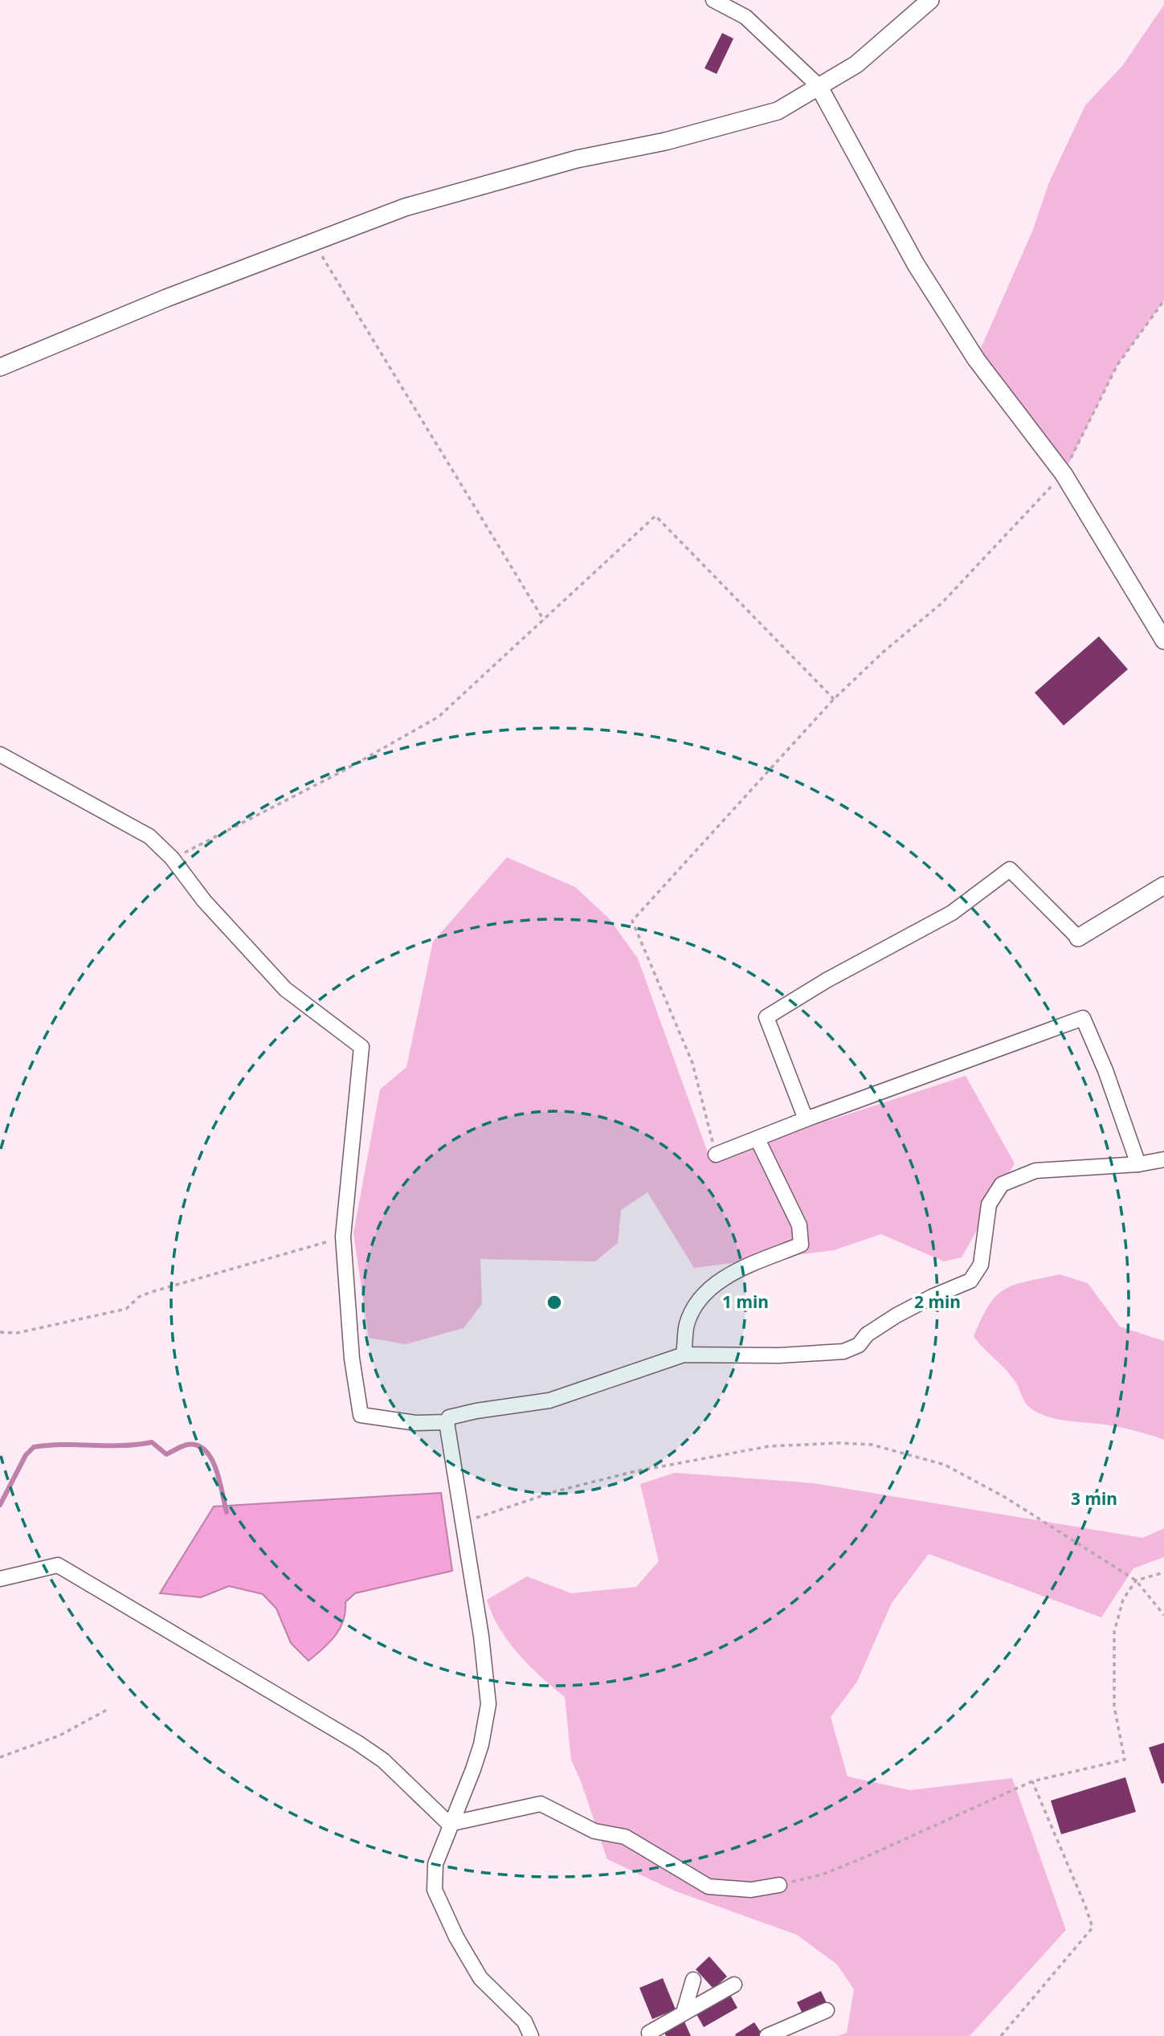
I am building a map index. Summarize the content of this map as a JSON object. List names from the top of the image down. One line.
{"rings":["1 min","2 min","3 min"]}
